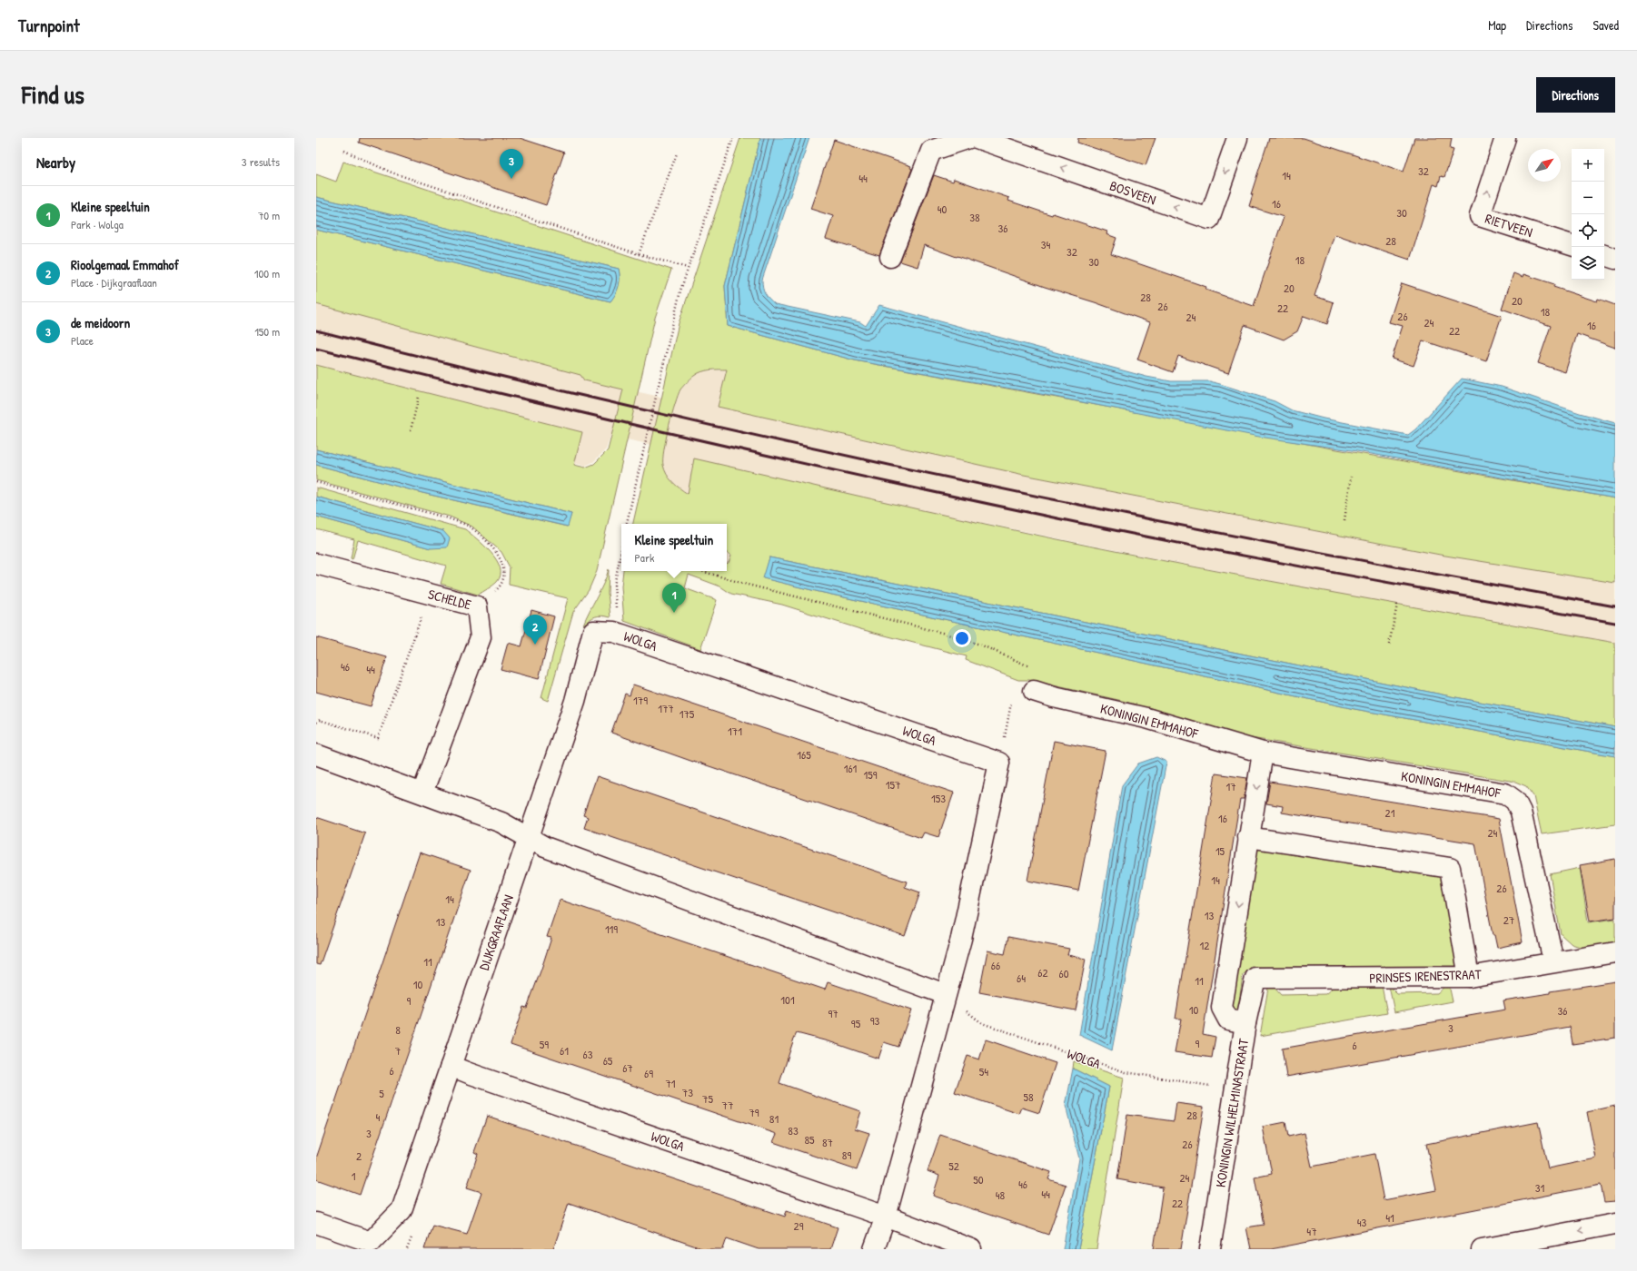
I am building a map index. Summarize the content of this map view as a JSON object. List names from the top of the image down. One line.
{"streets":{"street":["BOSVEEN","RIETVEEN","SCHELDE","WOLGA","KONINGIN EMMAHOF","DIJKGRAAFLAAN","PRINSES IRENESTRAAT","KONINGIN WILHELMINASTRAAT"]},"crossings":[["WOLGA","DIJKGRAAFLAAN"],["WOLGA","KONINGIN WILHELMINASTRAAT"],["KONINGIN EMMAHOF","PRINSES IRENESTRAAT"],["PRINSES IRENESTRAAT","KONINGIN WILHELMINASTRAAT"]],"house_numbers":["32","14","44","16","40","30","38","36","28","34","32","18","30","20","28","20","26","22","18","26","24","24","16","22","46","44","179","177","175","171","165","161","159","157","17","153","21","16","24","15","14","26","14","13","27","13","119","12","11","66","62","60","64","11","10","101","9","10","36","97","93","95","3","8","9","59","6","7","61","63","65","67","6","54","69","71","73","5","58","75","77","79","28","4","81","83","3","85","87","26","89","2","52","1","24","50","46","31","44","48","22","41","43","29","47"],"north":"top right","page":{"header":"Turnpoint","nav":["Map","Directions","Saved"],"title":"Find us","buttons":"Directions","heading":["Nearby","3 results"],"map_buttons":["+","−"],"pins":["3","1","2"],"list":[{"mark":"1","name":"Kleine speeltuin","note":"Park · Wolga","value":"70 m"},{"mark":"2","name":"Rioolgemaal Emmahof","note":"Place · Dijkgraaflaan","value":"100 m"},{"mark":"3","name":"de meidoorn","note":"Place","value":"150 m"}],"popup":["Kleine speeltuin","Park"]}}
